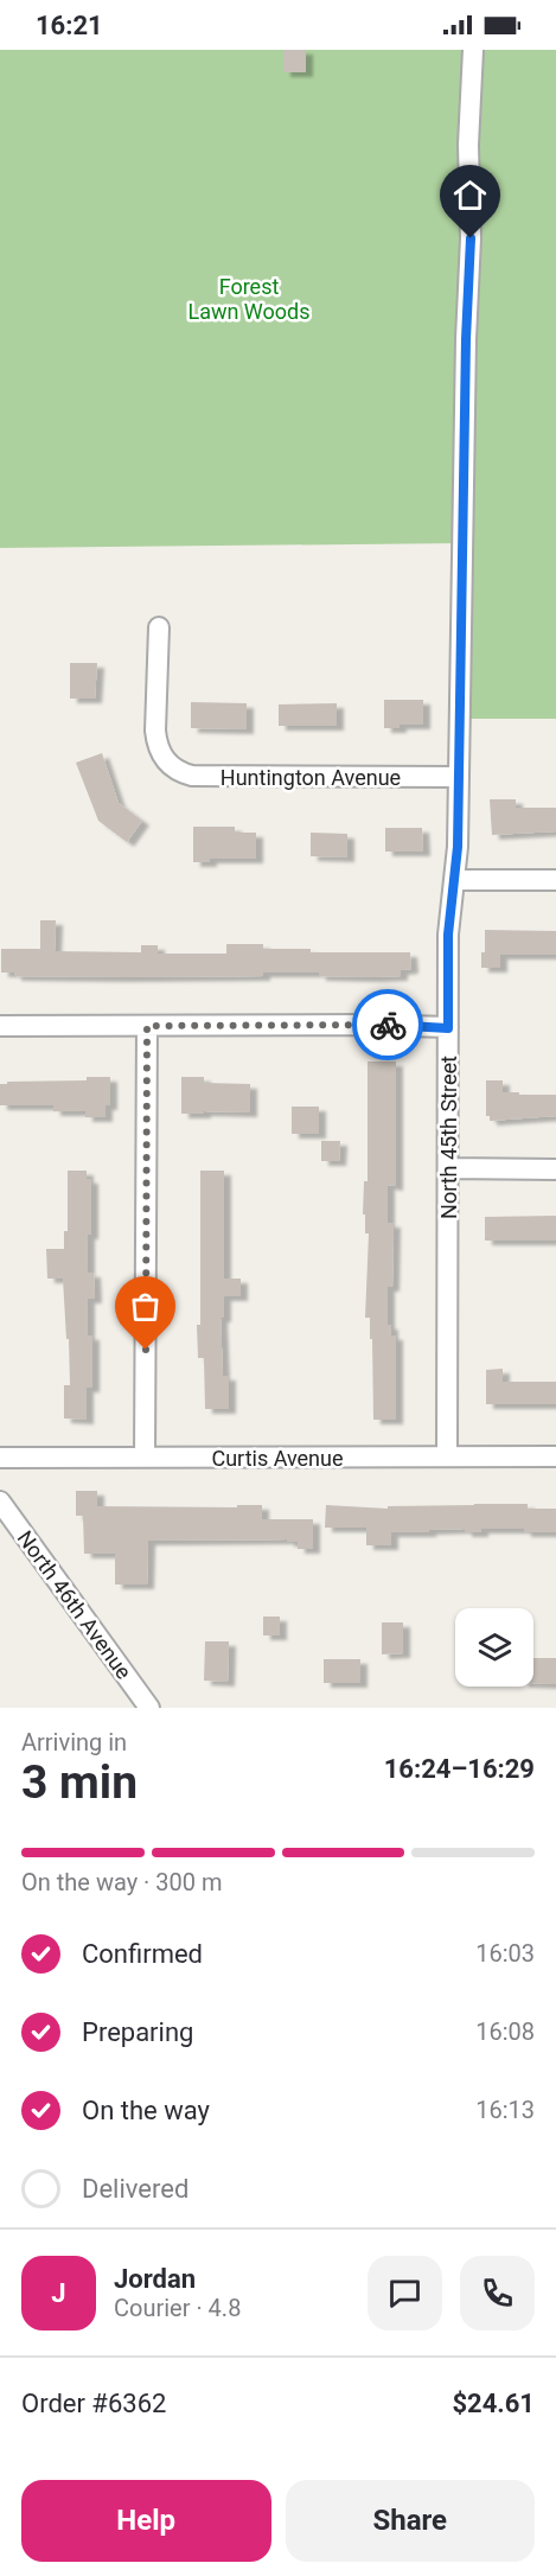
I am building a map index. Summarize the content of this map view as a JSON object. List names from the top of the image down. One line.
{"streets":{"street":["Huntington Avenue","North 45th Street","Curtis Avenue","North 46th Avenue"]},"crossings":[["Huntington Avenue","North 45th Street"],["North 45th Street","Curtis Avenue"]],"parks":["Forest Lawn Woods"],"page":{"status":"16:21","heading":["3 min","Arriving in","16:24–16:29"],"panel":["Jordan","Courier · 4.8","Order #6362","$24.61"],"bar":"On the way · 300 m","list":[["Confirmed","16:03"],["Preparing","16:08"],["On the way","16:13"],"Delivered"],"round":"J","buttons":["Help","Share"]}}
